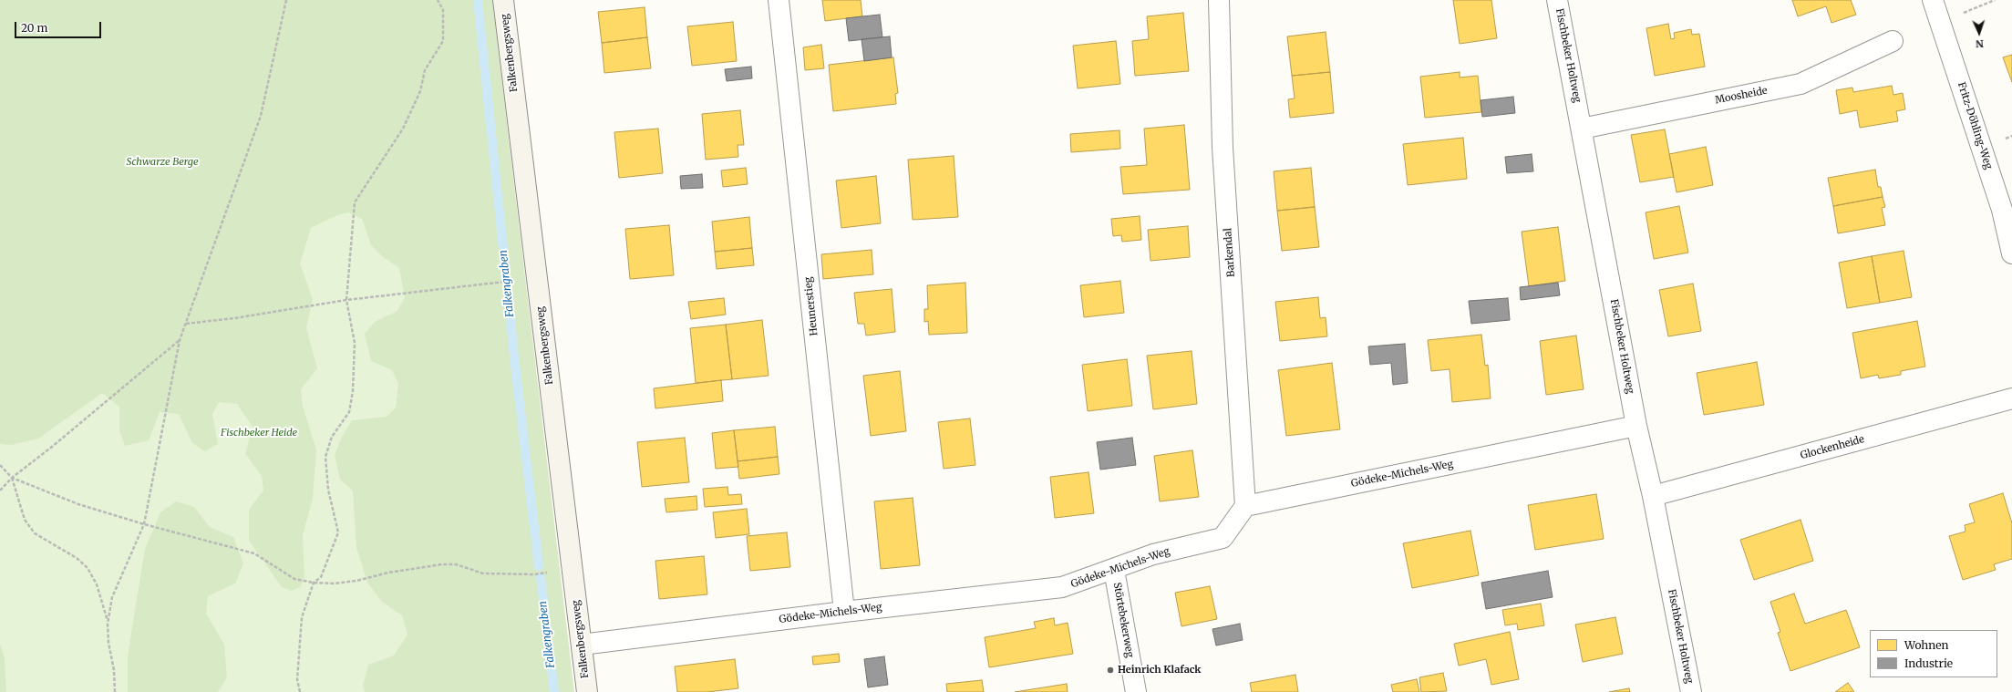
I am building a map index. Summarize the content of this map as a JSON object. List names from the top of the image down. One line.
{"streets":{"street":["Falkenbergsweg","Fischbeker Holtweg","Moosheide","Fritz-Döhling-Weg","Barkendal","Heunerstieg","Glockenheide","Gödeke-Michels-Weg","Störtebekerweg"]},"crossings":[["Falkenbergsweg","Gödeke-Michels-Weg"],["Fischbeker Holtweg","Moosheide"],["Fischbeker Holtweg","Glockenheide"],["Fischbeker Holtweg","Gödeke-Michels-Weg"],["Barkendal","Gödeke-Michels-Weg"],["Heunerstieg","Gödeke-Michels-Weg"],["Gödeke-Michels-Weg","Störtebekerweg"]],"water":["Falkengraben"],"parks":["Schwarze Berge","Fischbeker Heide"],"places":["Heinrich Klafack"],"legend":["Wohnen","Industrie"],"scale_bar":"20 m","north":"bottom"}
